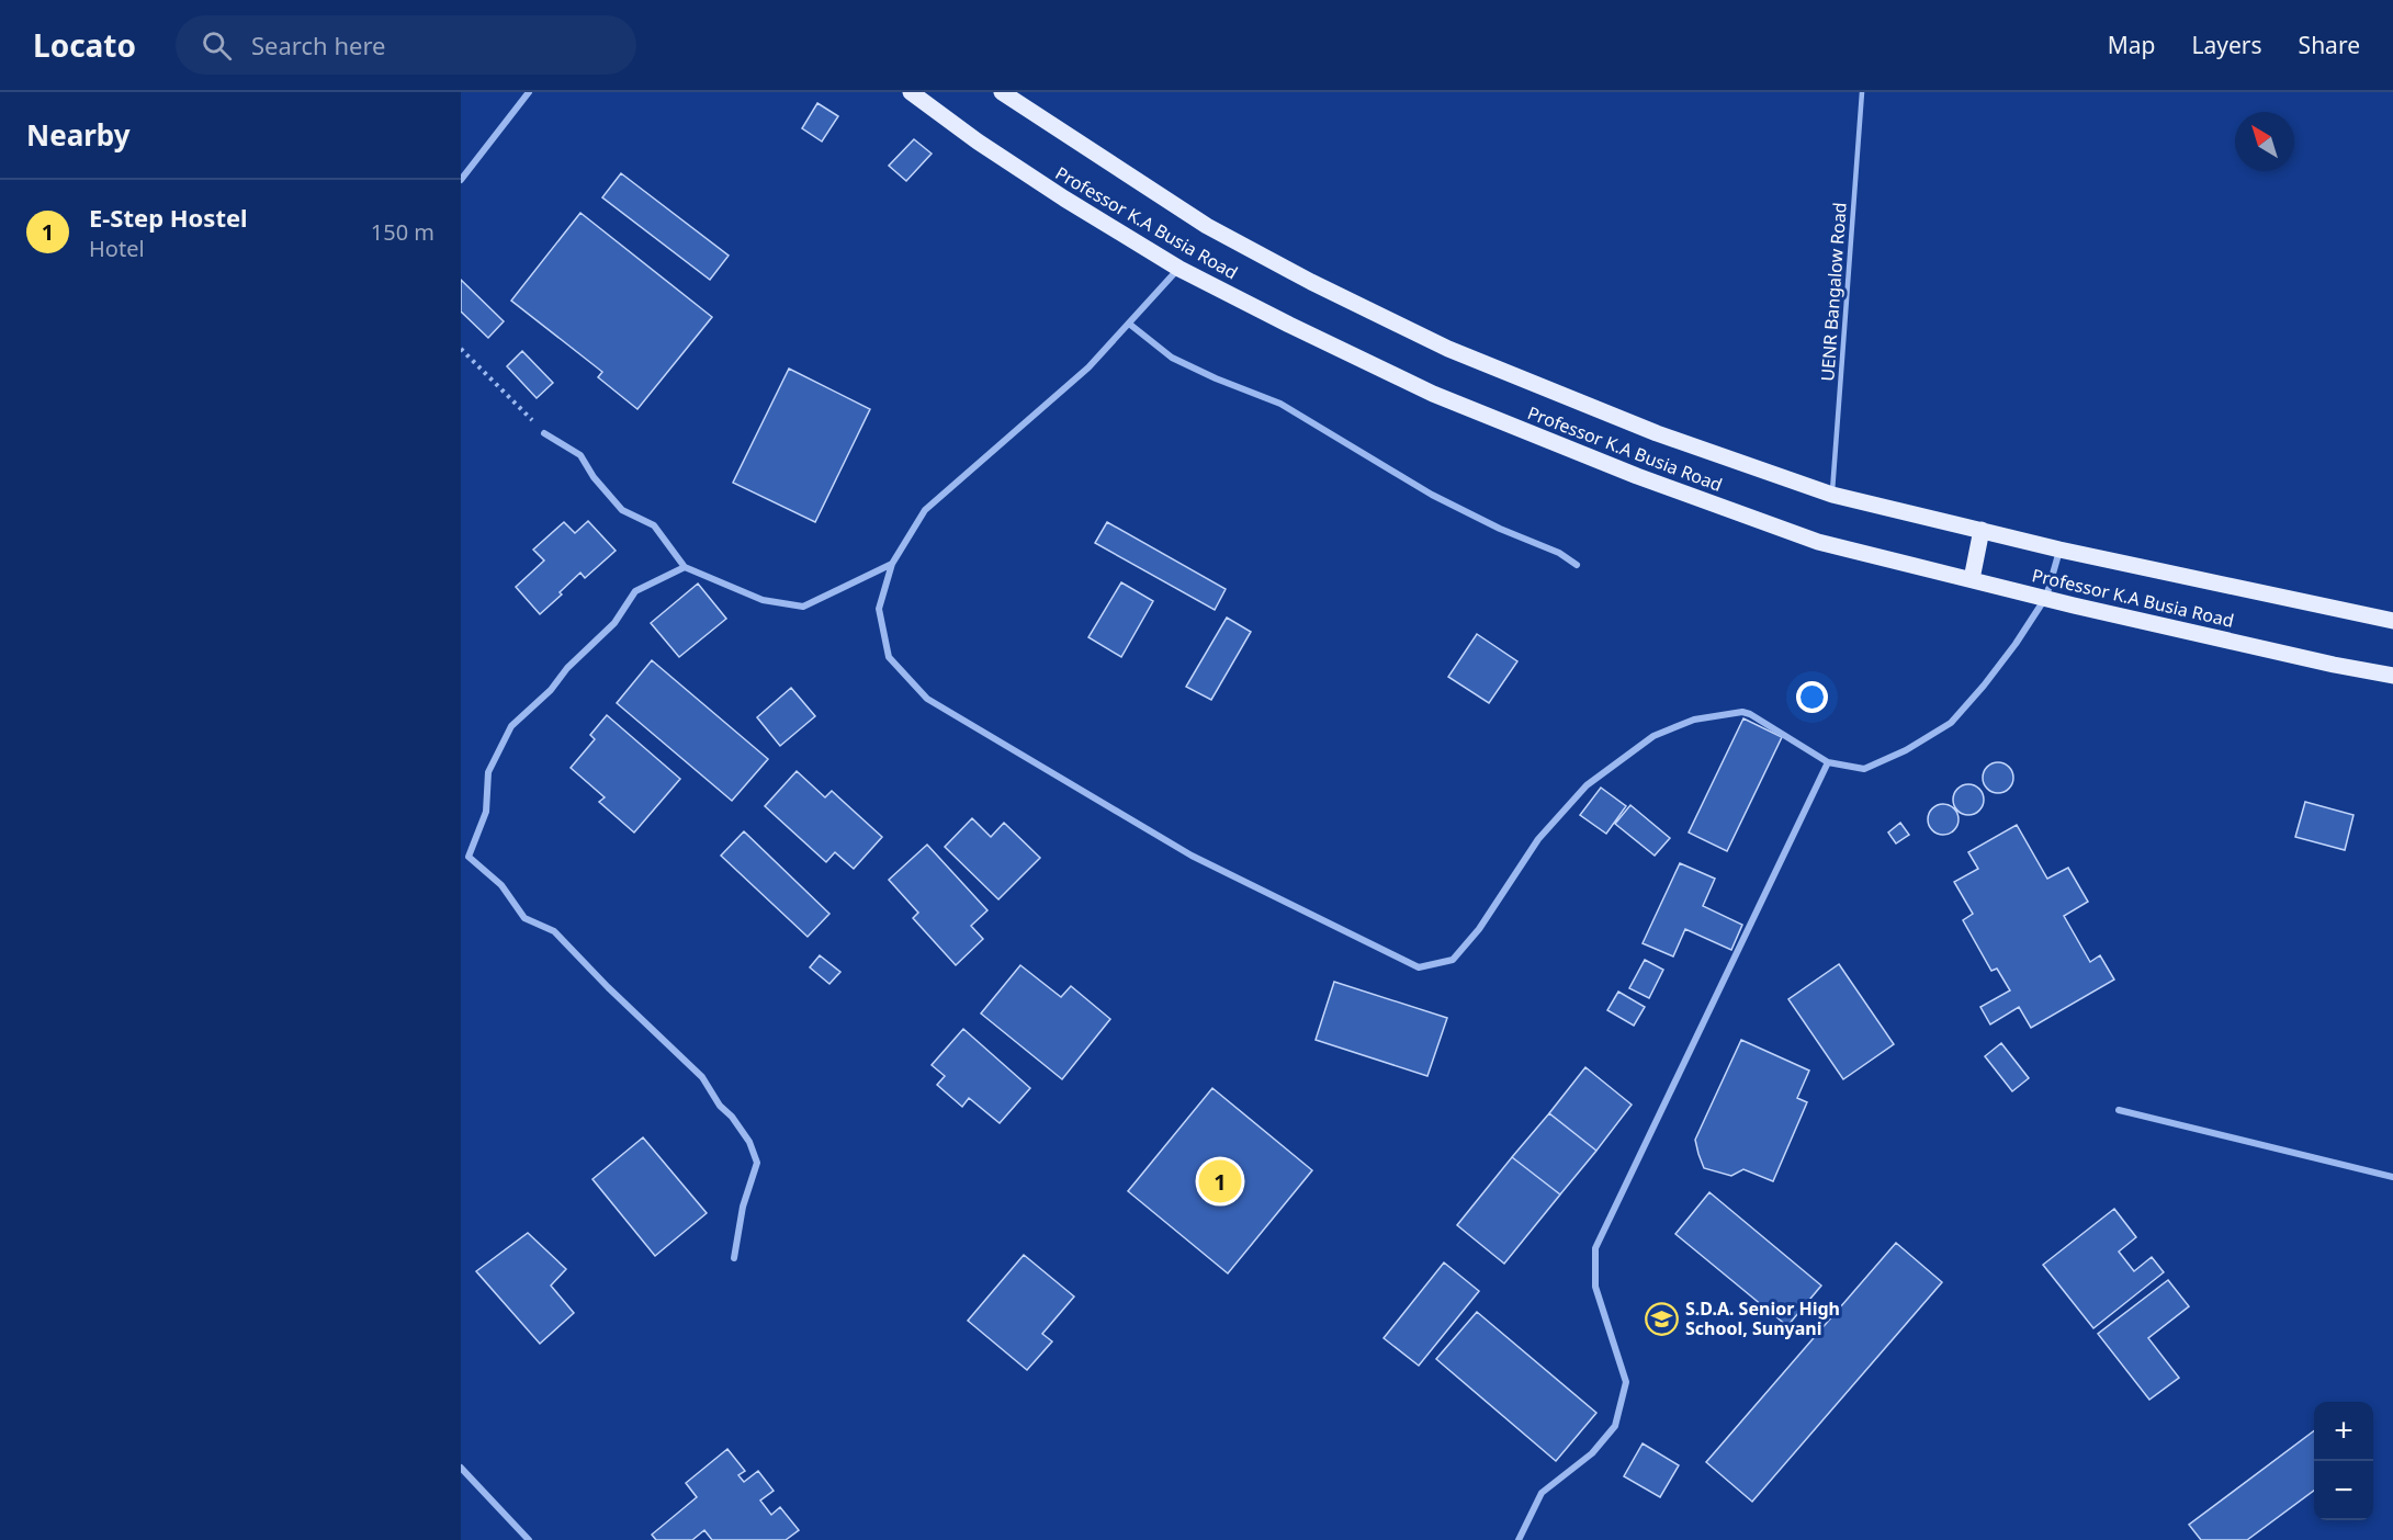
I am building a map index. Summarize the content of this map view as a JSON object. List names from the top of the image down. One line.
{"streets":{"main road":["Professor K.A Busia Road"],"lane":["UENR Bangalow Road"]},"crossings":[["Professor K.A Busia Road","UENR Bangalow Road"]],"places":{"school or university":["S.D.A. Senior High School, Sunyani"]},"north":"top left","page":{"header":"Locato","search":"Search here","nav":["Map","Layers","Share"],"heading":"Nearby","list":[{"mark":"1","name":"E-Step Hostel","note":"Hotel","value":"150 m"}],"pins":"1","map_buttons":["+","−"]}}
